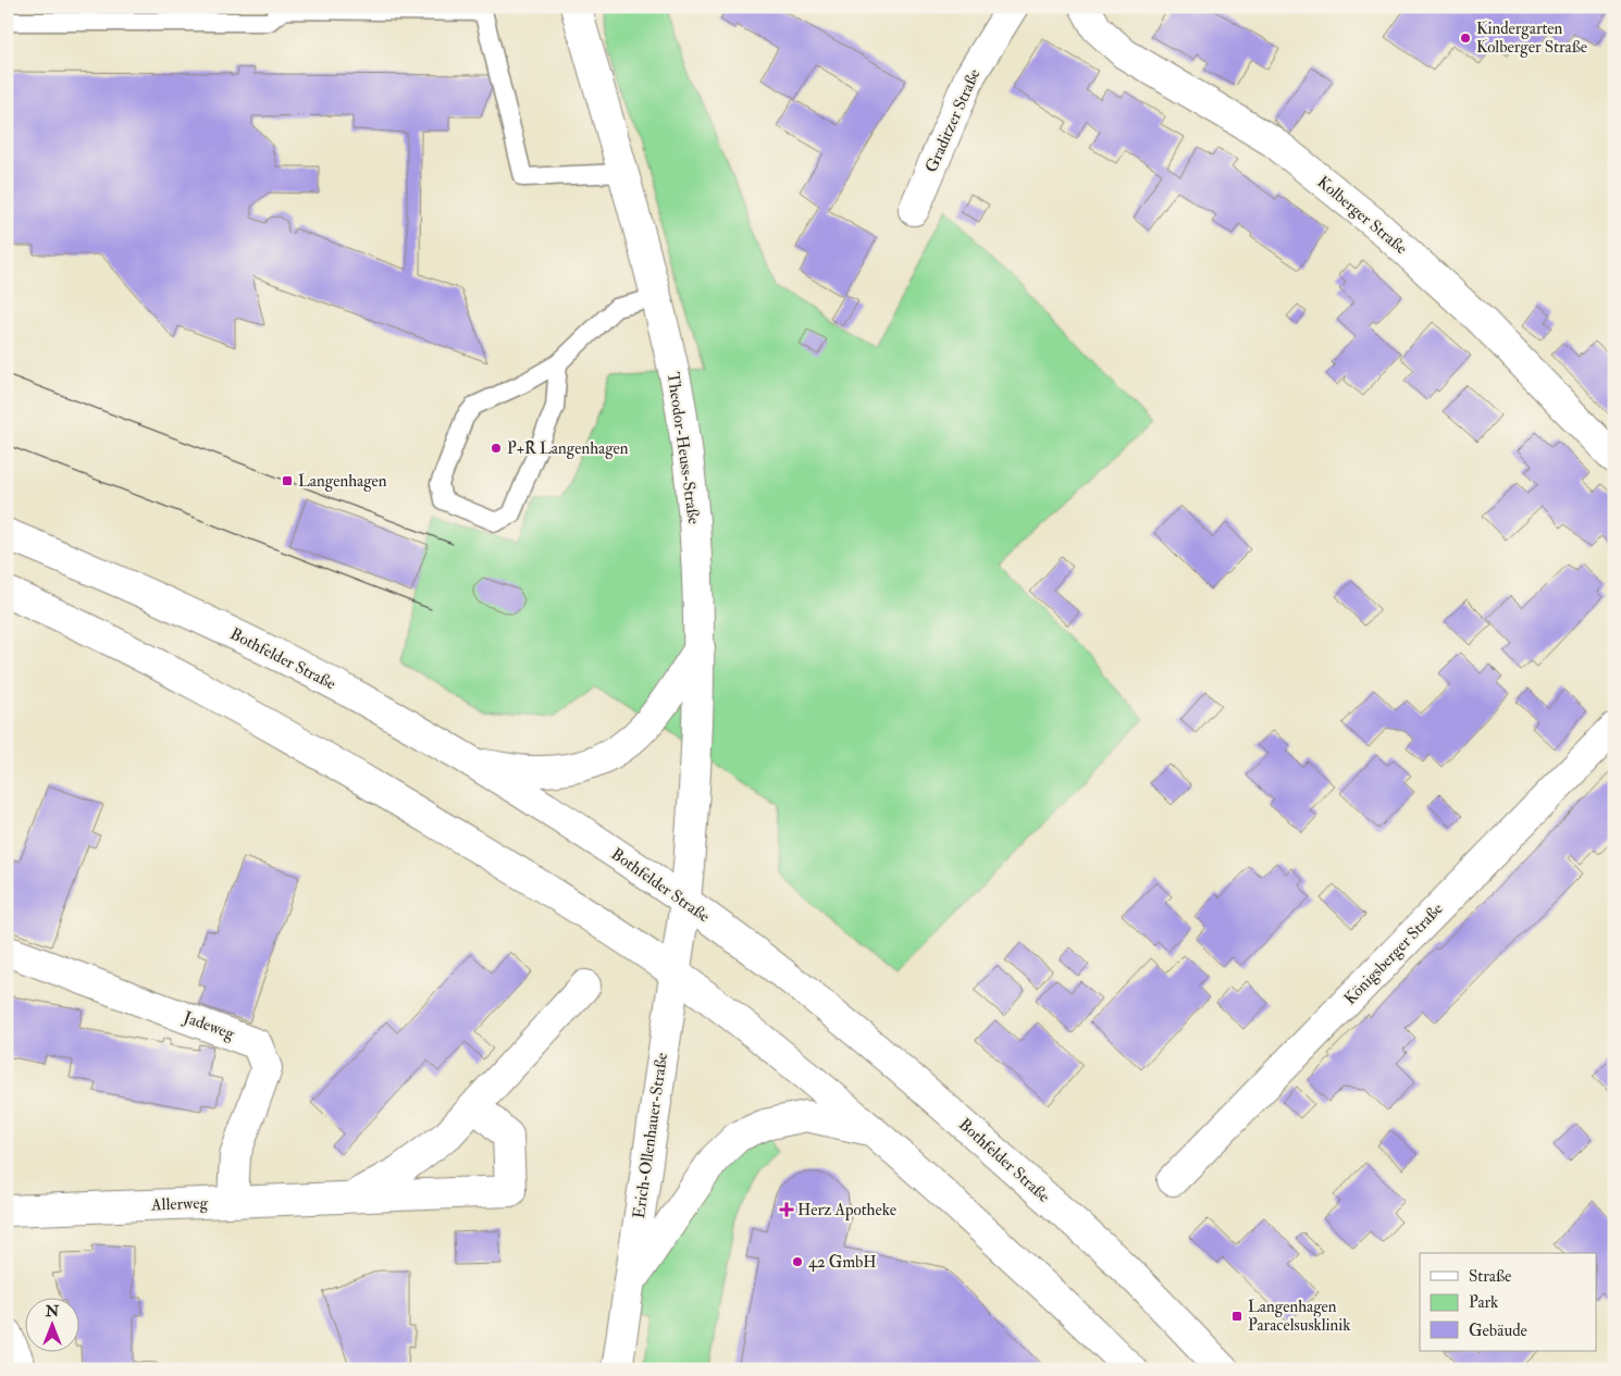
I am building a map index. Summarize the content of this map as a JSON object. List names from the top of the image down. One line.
{"streets":{"street":["Graditzer Straße","Kolberger Straße","Theodor-Heuss-Straße","Bothfelder Straße","Königsberger Straße","Jadeweg","Erich-Ollenhauer-Straße","Allerweg"]},"crossings":[["Theodor-Heuss-Straße","Bothfelder Straße"],["Theodor-Heuss-Straße","Erich-Ollenhauer-Straße"],["Bothfelder Straße","Erich-Ollenhauer-Straße"],["Jadeweg","Allerweg"]],"places":{"other":["Kindergarten Kolberger Straße","P+R Langenhagen","42 GmbH"],"transit":["Langenhagen","Langenhagen Paracelsusklinik"],"health":["Herz Apotheke"]},"legend":["Straße","Park","Gebäude"],"north":"top"}
